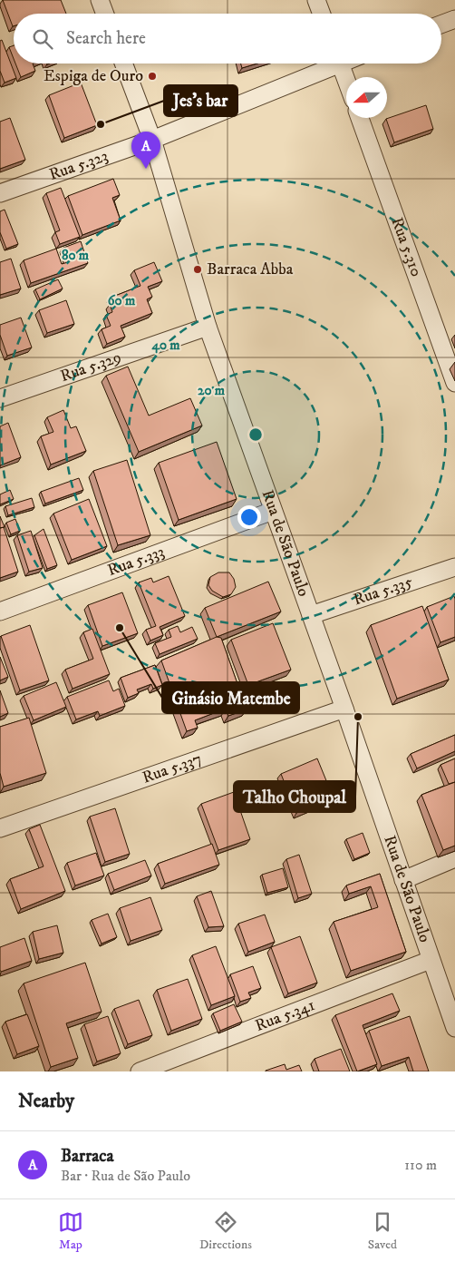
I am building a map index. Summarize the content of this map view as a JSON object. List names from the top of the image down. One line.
{"streets":{"street":["Rua 5.323","Rua 5.310","Rua 5.329","Rua de São Paulo","Rua 5.333","Rua 5.335","Rua 5.337","Rua 5.341"]},"crossings":[["Rua 5.323","Rua de São Paulo"],["Rua 5.329","Rua de São Paulo"],["Rua de São Paulo","Rua 5.333"],["Rua de São Paulo","Rua 5.335"],["Rua de São Paulo","Rua 5.337"],["Rua de São Paulo","Rua 5.341"]],"places":["Espiga de Ouro","Jes's bar","Barraca Abba","Ginásio Matembe","Talho Choupal"],"north":"left","page":{"search":"Search here","pins":"A","heading":"Nearby","list":[{"mark":"A","name":"Barraca","note":"Bar · Rua de São Paulo","value":"110 m"}],"nav":["Map","Directions","Saved"]},"rings":["80 m","60 m","40 m","20 m"]}
